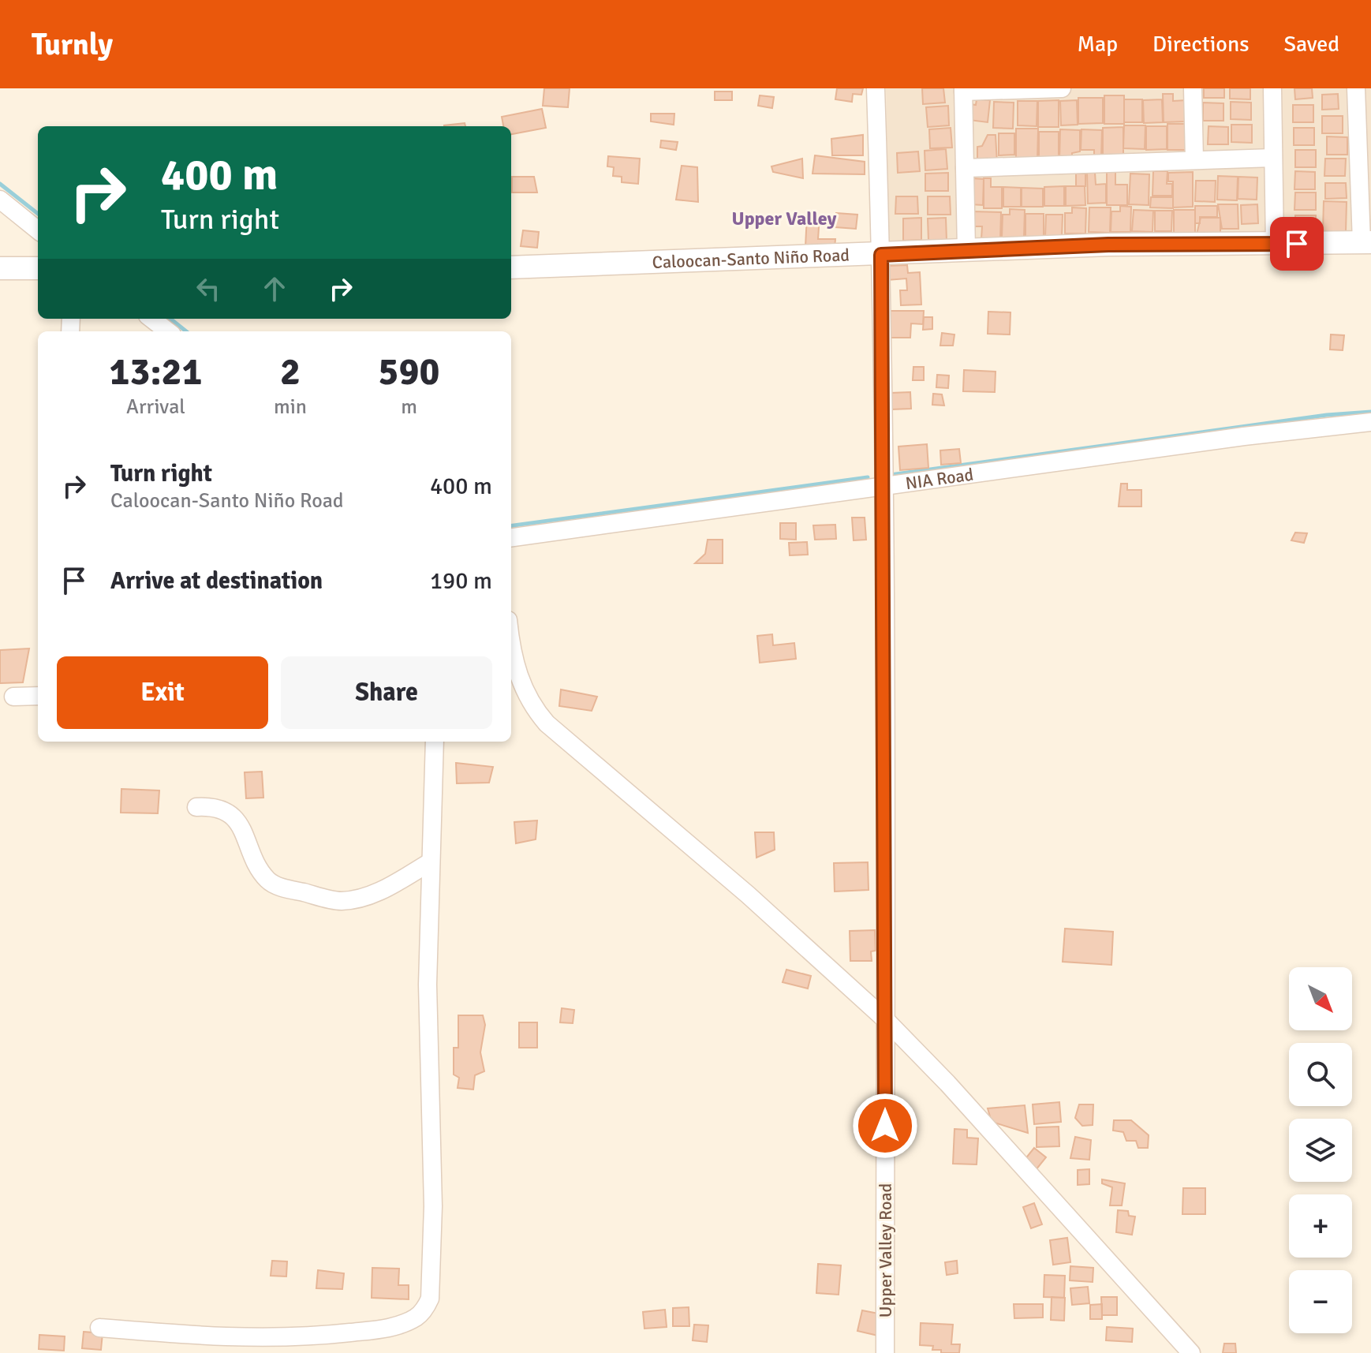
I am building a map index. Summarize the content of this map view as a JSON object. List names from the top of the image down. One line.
{"streets":{"street":["Caloocan-Santo Niño Road","NIA Road","Upper Valley Road"]},"crossings":[["Caloocan-Santo Niño Road","Upper Valley Road"],["NIA Road","Upper Valley Road"]],"districts":["Upper Valley"],"north":"bottom right","page":{"header":"Turnly","nav":["Map","Directions","Saved"],"turn":["400 m","Turn right"],"eta":["13:21","Arrival","2","min","590","m"],"list":[{"name":"Turn right","note":"Caloocan-Santo Niño Road","value":"400 m"},{"name":"Arrive at destination","value":"190 m"}],"buttons":["Exit","Share"],"map_buttons":["+","−"]}}
